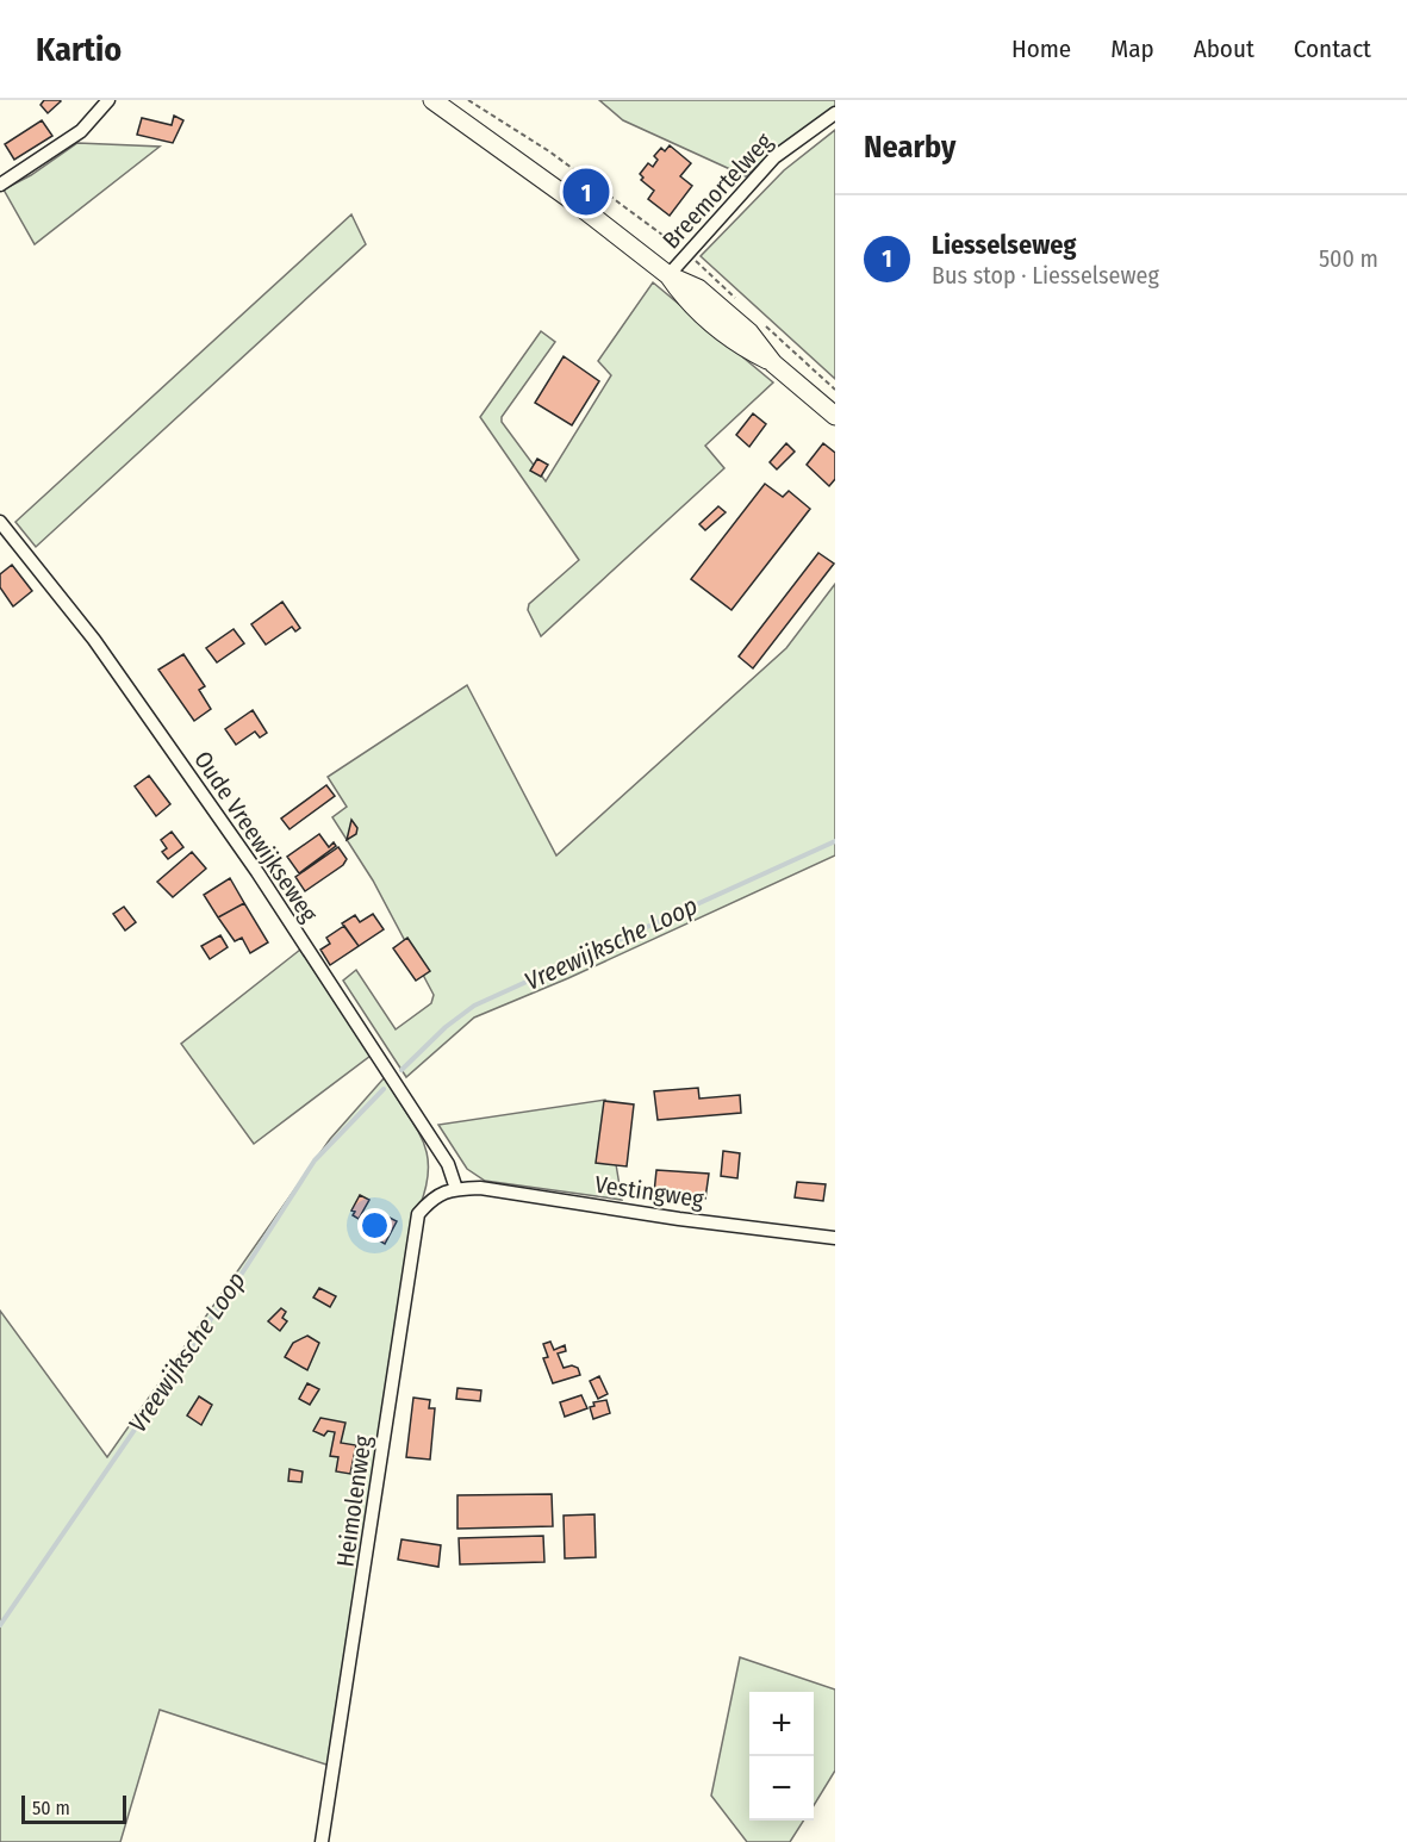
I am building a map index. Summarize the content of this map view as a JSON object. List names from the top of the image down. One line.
{"streets":{"street":["Breemortelweg","Oude Vreewijkseweg","Vestingweg","Heimolenweg"]},"crossings":[["Oude Vreewijkseweg","Vestingweg"],["Oude Vreewijkseweg","Heimolenweg"],["Vestingweg","Heimolenweg"]],"water":["Vreewijksche Loop"],"scale_bar":"50 m","page":{"header":"Kartio","nav":["Home","Map","About","Contact"],"heading":"Nearby","pins":"1","list":[{"mark":"1","name":"Liesselseweg","note":"Bus stop · Liesselseweg","value":"500 m"}],"map_buttons":["+","−"],"scale":"50 m"}}
